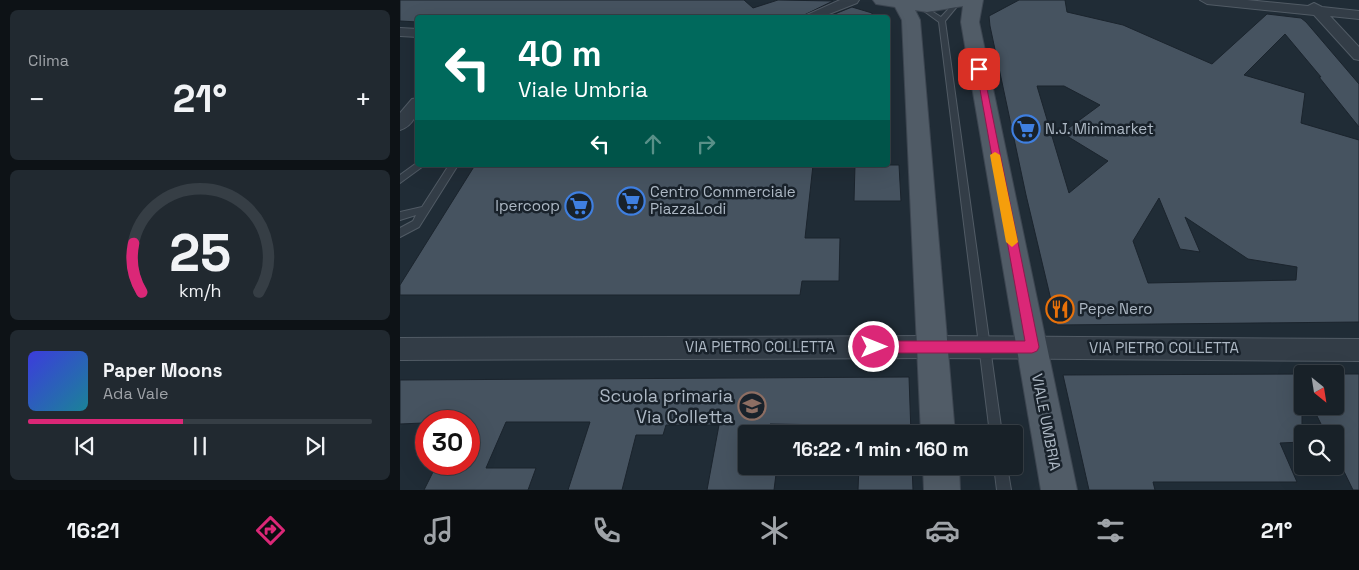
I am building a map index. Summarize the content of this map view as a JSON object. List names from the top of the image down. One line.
{"streets":{"main road":["VIALE UMBRIA"],"street":["VIA PIETRO COLLETTA"]},"crossings":[["VIA PIETRO COLLETTA","VIALE UMBRIA"]],"places":{"supermarket":["N.J. Minimarket","Centro Commerciale PiazzaLodi","Ipercoop"],"restaurant":["Pepe Nero"],"school or university":["Scuola primaria Via Colletta"]},"north":"bottom right","page":{"tile":"Clima","turn":["40 m","Viale Umbria"],"heat":["−","21°","+"],"song":["Paper Moons","Ada Vale"],"limit":"30","trip":"16:22 · 1 min · 160 m","tabs":["16:21","21°"],"gauge":["25","km/h"]}}
